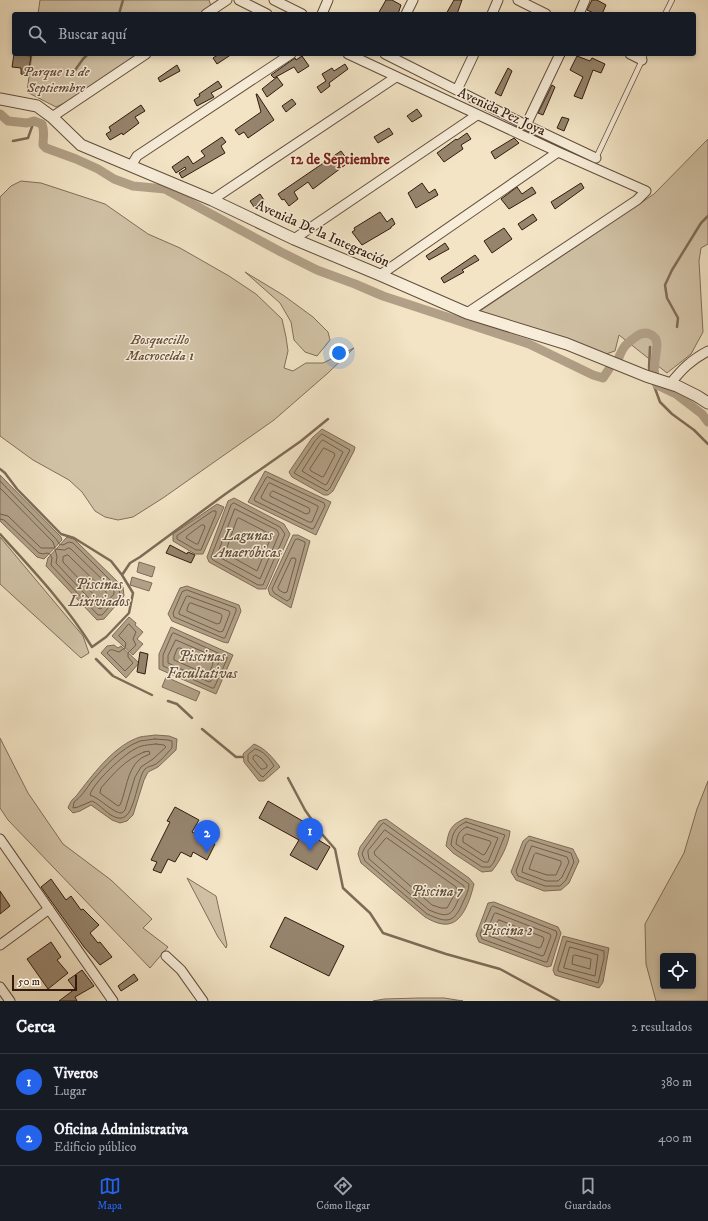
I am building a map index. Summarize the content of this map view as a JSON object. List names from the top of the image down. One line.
{"streets":{"street":["Avenida Pez Joya","Avenida De la Integración"]},"crossings":[["Avenida Pez Joya","Avenida De la Integración"]],"districts":["12 de Septiembre"],"water":["Lagunas Anaeróbicas","Piscinas Lixiviados","Piscinas Facultativas","Piscina 7","Piscina 2"],"parks":["Parque 12 de Septiembre","Bosquecillo Macrocelda 1"],"scale_bar":"50 m","page":{"search":"Buscar aquí","pins":["1","2"],"scale":"50 m","heading":["Cerca","2 resultados"],"list":[{"mark":"1","name":"Viveros","note":"Lugar","value":"380 m"},{"mark":"2","name":"Oficina Administrativa","note":"Edificio público","value":"400 m"}],"nav":["Mapa","Cómo llegar","Guardados"]}}
